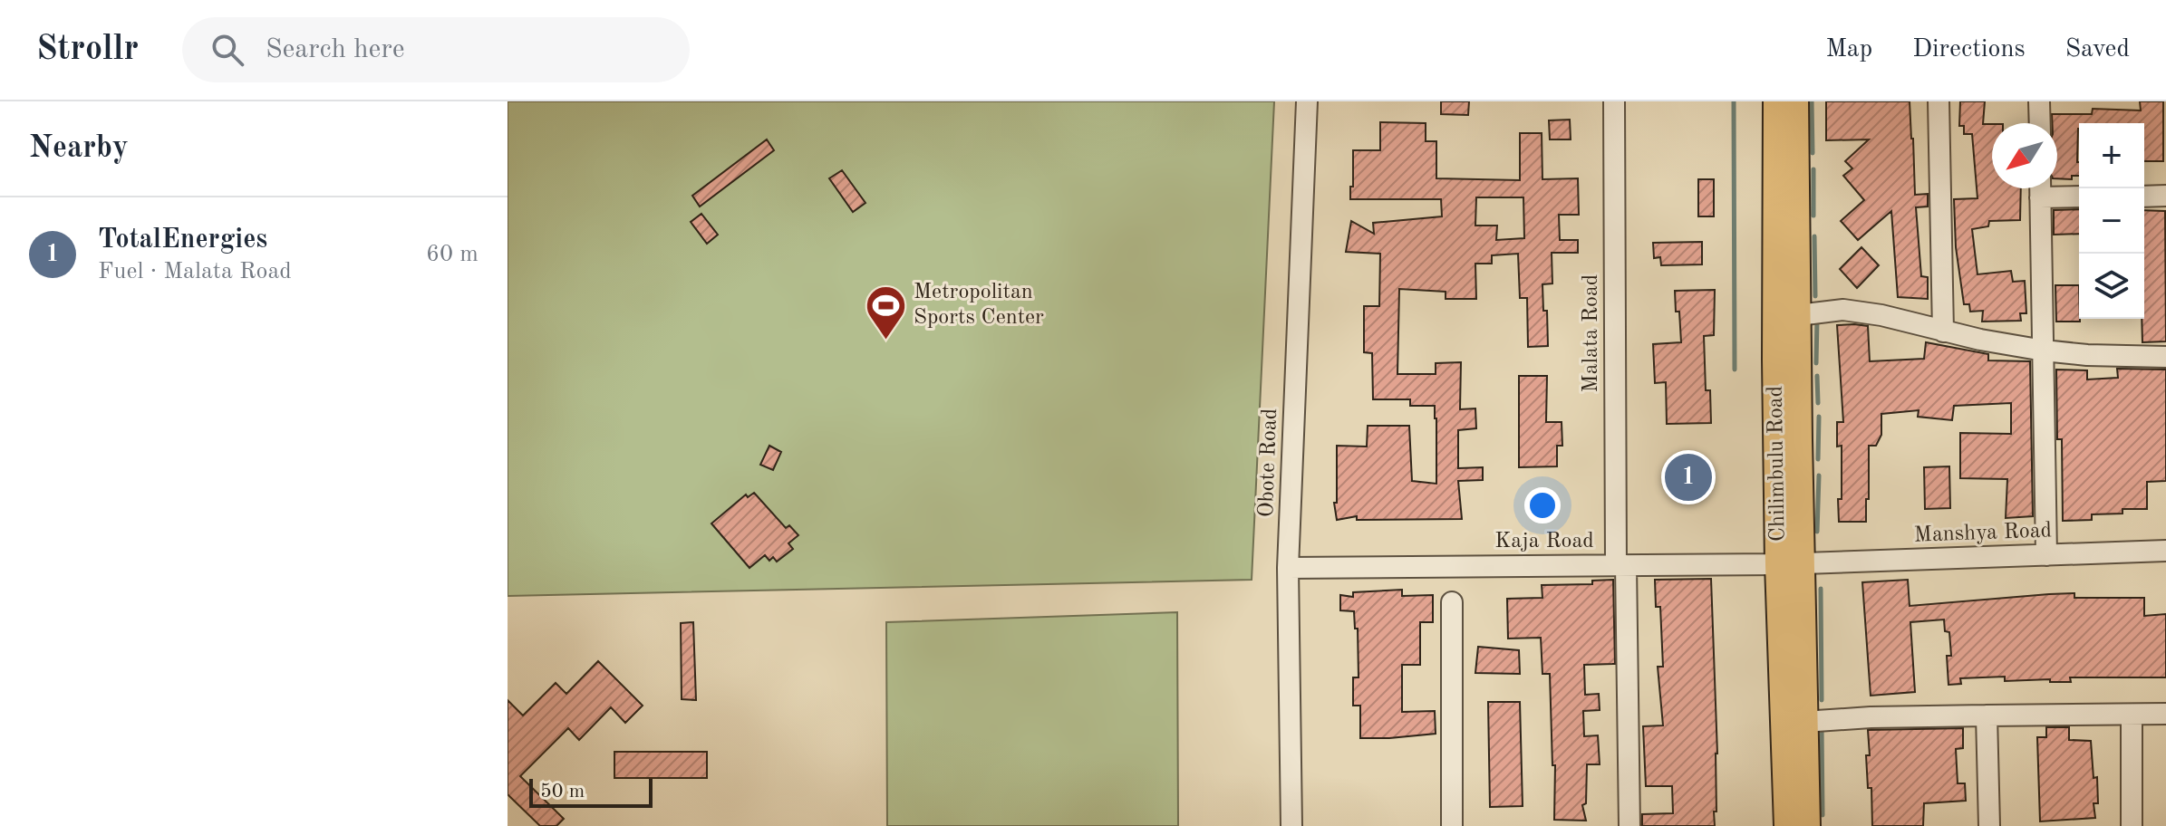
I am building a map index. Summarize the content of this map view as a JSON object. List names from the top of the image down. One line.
{"streets":{"main road":["Chilimbulu Road"],"street":["Malata Road","Obote Road","Manshya Road","Kaja Road"]},"crossings":[["Malata Road","Kaja Road"],["Obote Road","Kaja Road"],["Chilimbulu Road","Manshya Road"],["Chilimbulu Road","Kaja Road"],["Manshya Road","Kaja Road"]],"places":{"sports":["Metropolitan Sports Center"]},"scale_bar":"50 m","north":"bottom left","page":{"header":"Strollr","search":"Search here","nav":["Map","Directions","Saved"],"heading":"Nearby","map_buttons":["+","−"],"list":[{"mark":"1","name":"TotalEnergies","note":"Fuel · Malata Road","value":"60 m"}],"pins":"1","scale":"50 m"}}
